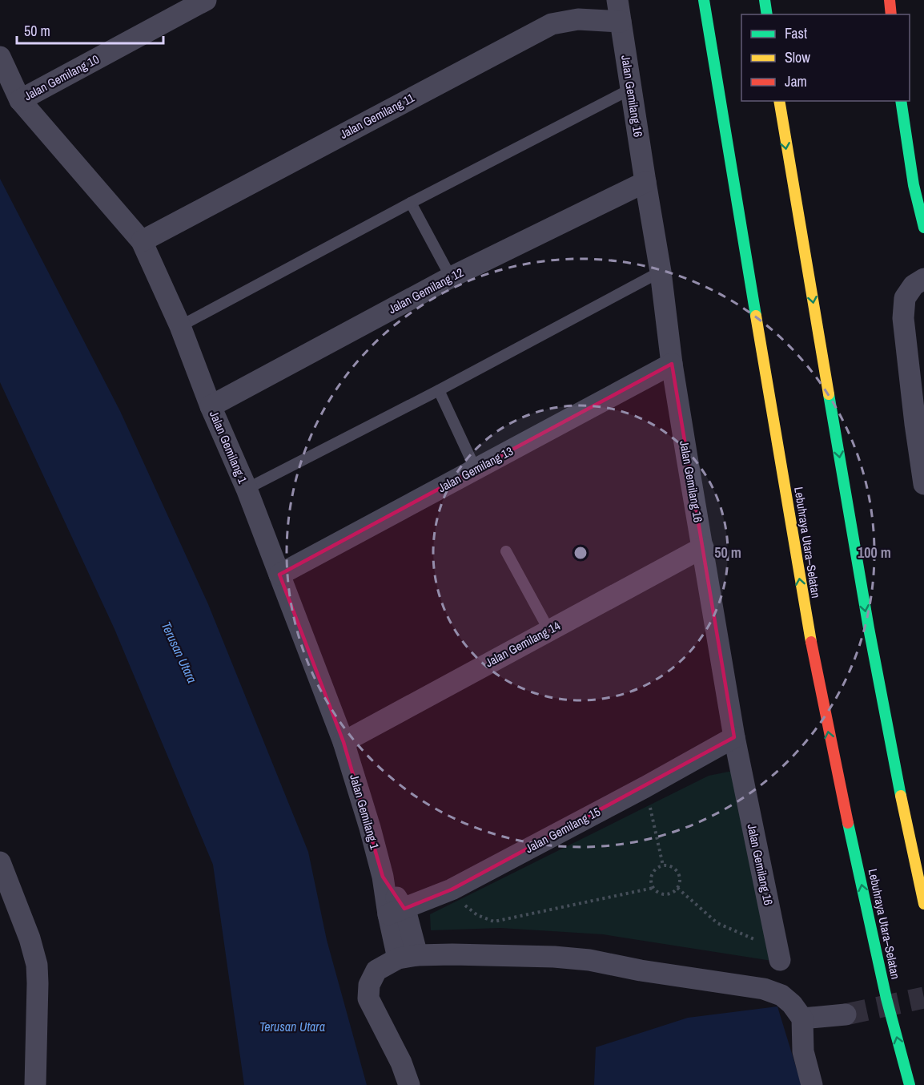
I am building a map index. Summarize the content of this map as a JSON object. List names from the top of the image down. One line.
{"streets":{"main road":["Lebuhraya Utara–Selatan"],"street":["Jalan Gemilang 10","Jalan Gemilang 16","Jalan Gemilang 11","Jalan Gemilang 12","Jalan Gemilang 1","Jalan Gemilang 13","Jalan Gemilang 14","Jalan Gemilang 15"]},"crossings":[["Jalan Gemilang 10","Jalan Gemilang 1"],["Jalan Gemilang 16","Jalan Gemilang 11"],["Jalan Gemilang 16","Jalan Gemilang 12"],["Jalan Gemilang 16","Jalan Gemilang 13"],["Jalan Gemilang 16","Jalan Gemilang 14"],["Jalan Gemilang 16","Jalan Gemilang 15"],["Jalan Gemilang 11","Jalan Gemilang 1"],["Jalan Gemilang 12","Jalan Gemilang 1"],["Jalan Gemilang 1","Jalan Gemilang 13"],["Jalan Gemilang 1","Jalan Gemilang 14"],["Jalan Gemilang 1","Jalan Gemilang 15"]],"water":["Terusan Utara"],"legend":["Fast","Slow","Jam"],"scale_bar":"50 m","rings":["50 m","100 m"]}
